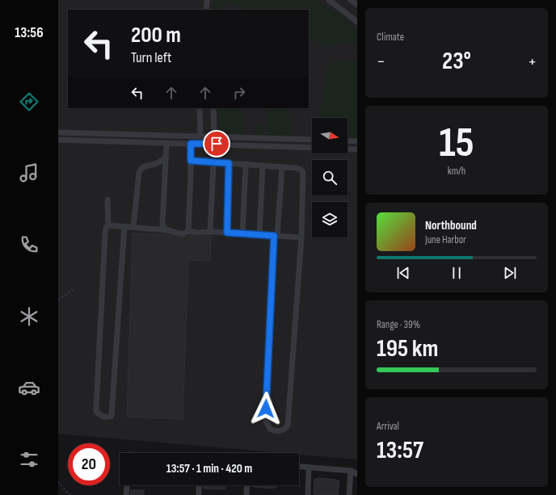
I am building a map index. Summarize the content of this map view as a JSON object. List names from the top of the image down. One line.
{"north":"right","page":{"tabs":"13:56","tile":["Climate",["15","km/h"],["Range · 39%","195 km"],["Arrival","13:57"]],"turn":["200 m","Turn left"],"heat":["−","23°","+"],"song":["Northbound","June Harbor"],"limit":"20","trip":"13:57 · 1 min · 420 m"}}
